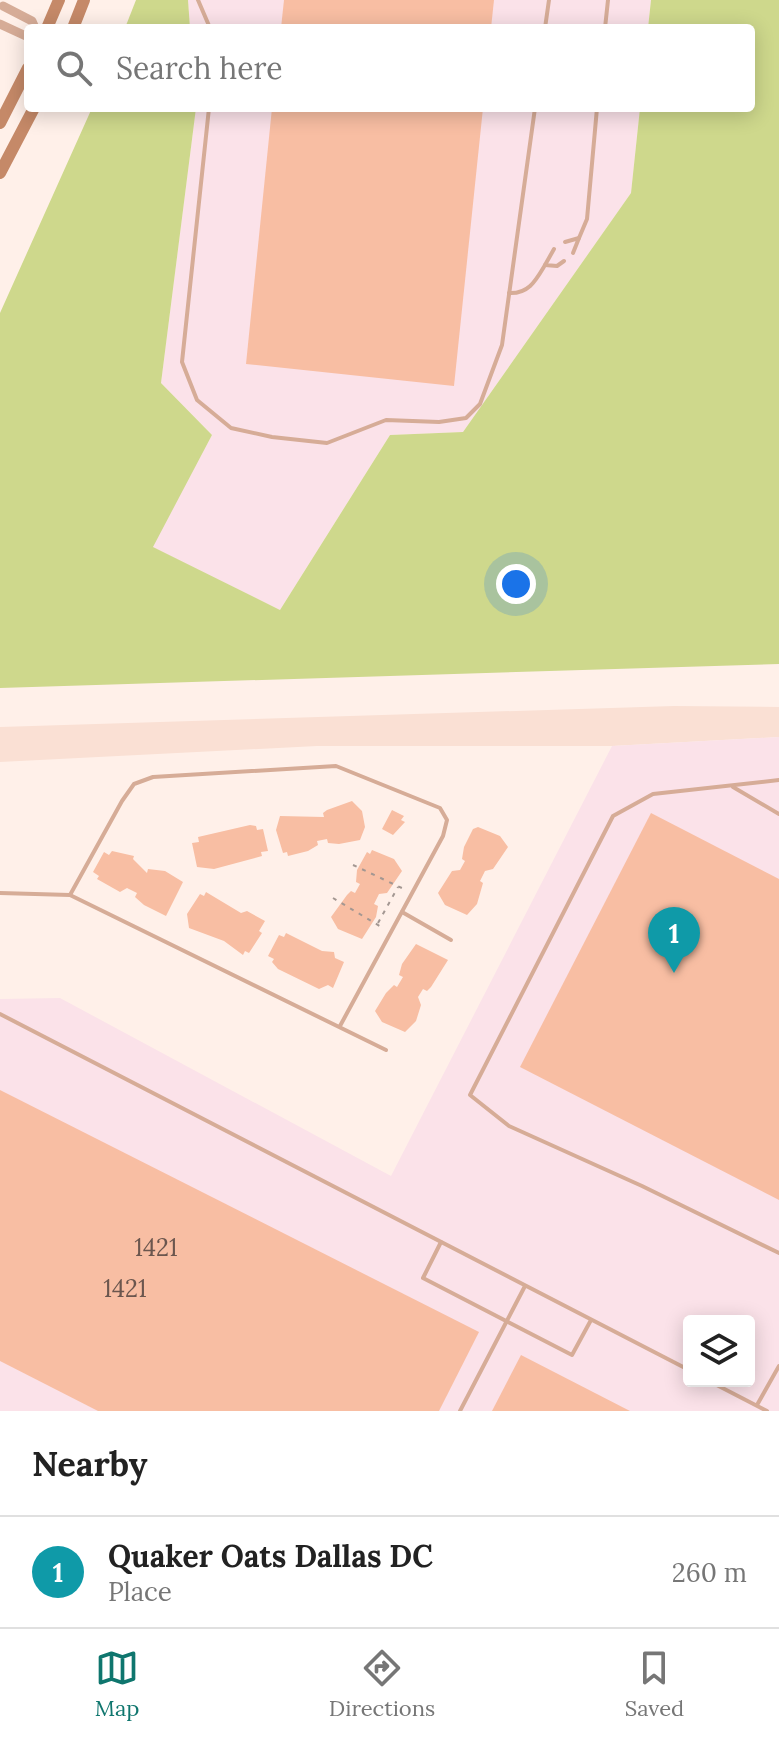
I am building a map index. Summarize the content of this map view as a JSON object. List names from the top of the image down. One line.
{"house_numbers":["1421","1421"],"page":{"search":"Search here","pins":"1","heading":"Nearby","list":[{"mark":"1","name":"Quaker Oats Dallas DC","note":"Place","value":"260 m"}],"nav":["Map","Directions","Saved"]}}
